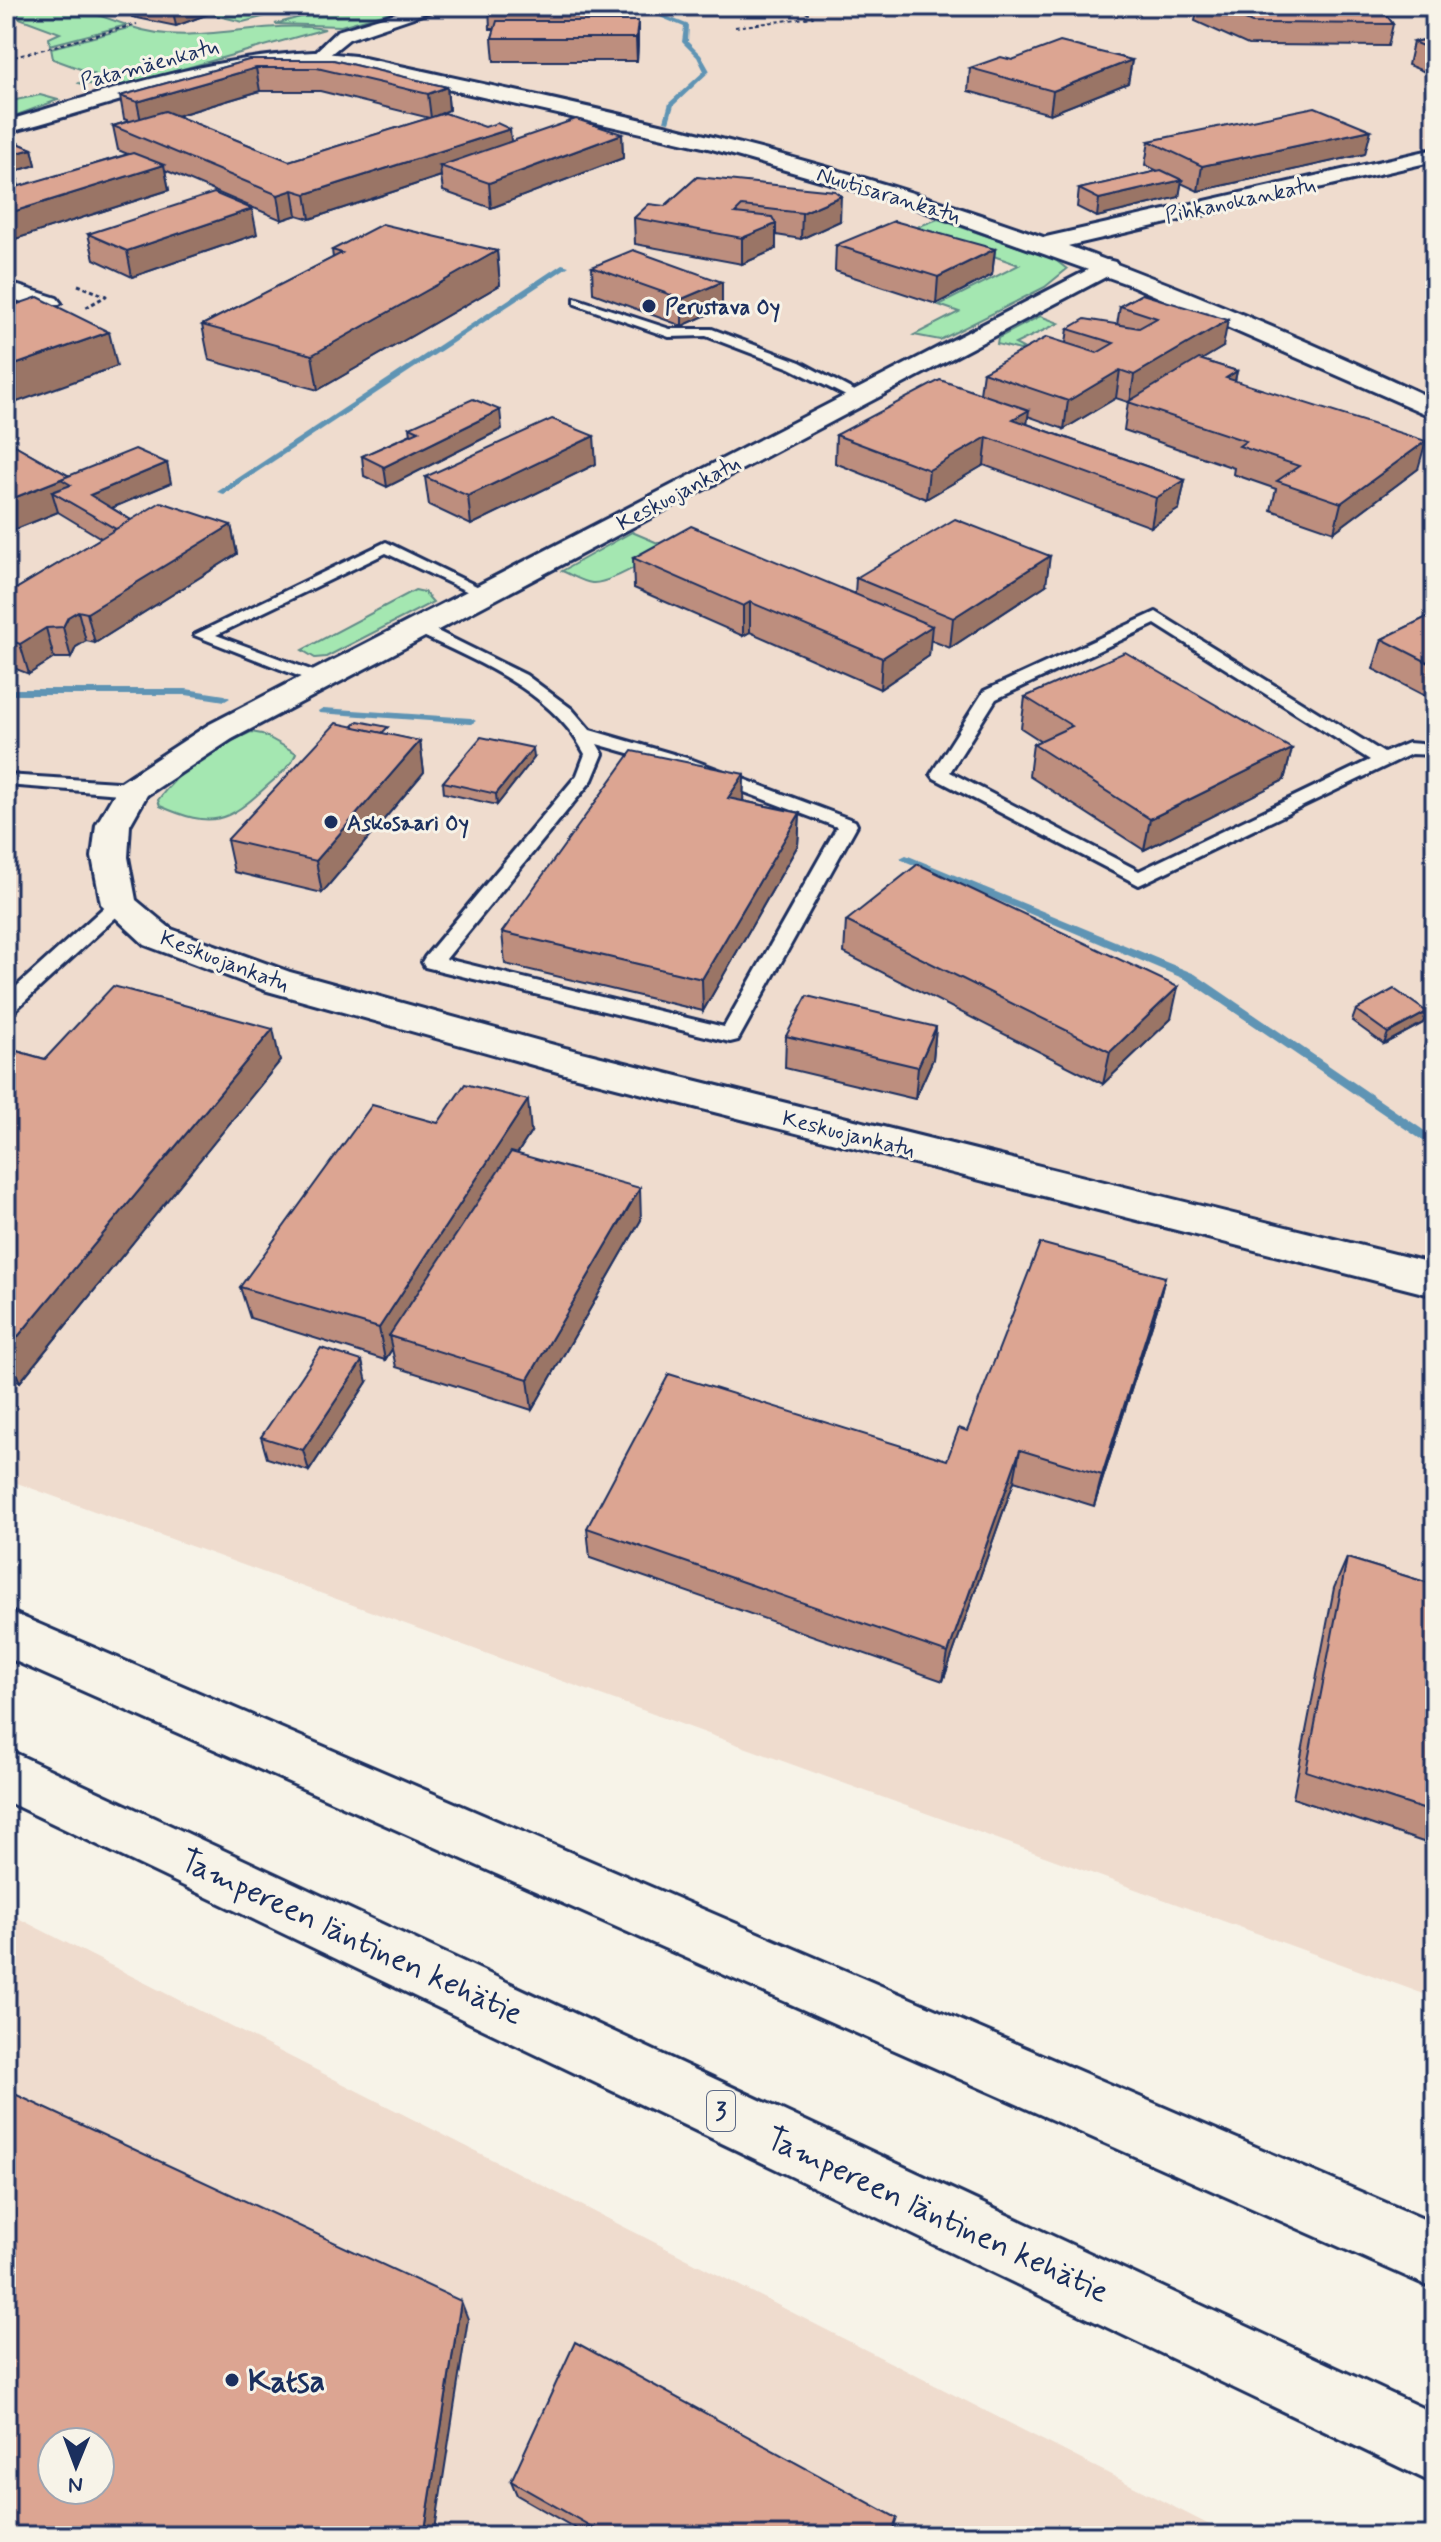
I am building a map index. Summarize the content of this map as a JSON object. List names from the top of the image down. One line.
{"streets":{"main road":["Patamäenkatu","Nuutisarankatu","Pihkanokankatu","Keskuojankatu","Tampereen läntinen kehätie","3"]},"crossings":[["Patamäenkatu","Nuutisarankatu"],["Nuutisarankatu","Pihkanokankatu"],["Nuutisarankatu","Keskuojankatu"]],"places":["Perustava Oy","Askosaari Oy","Katsa"],"north":"bottom"}
